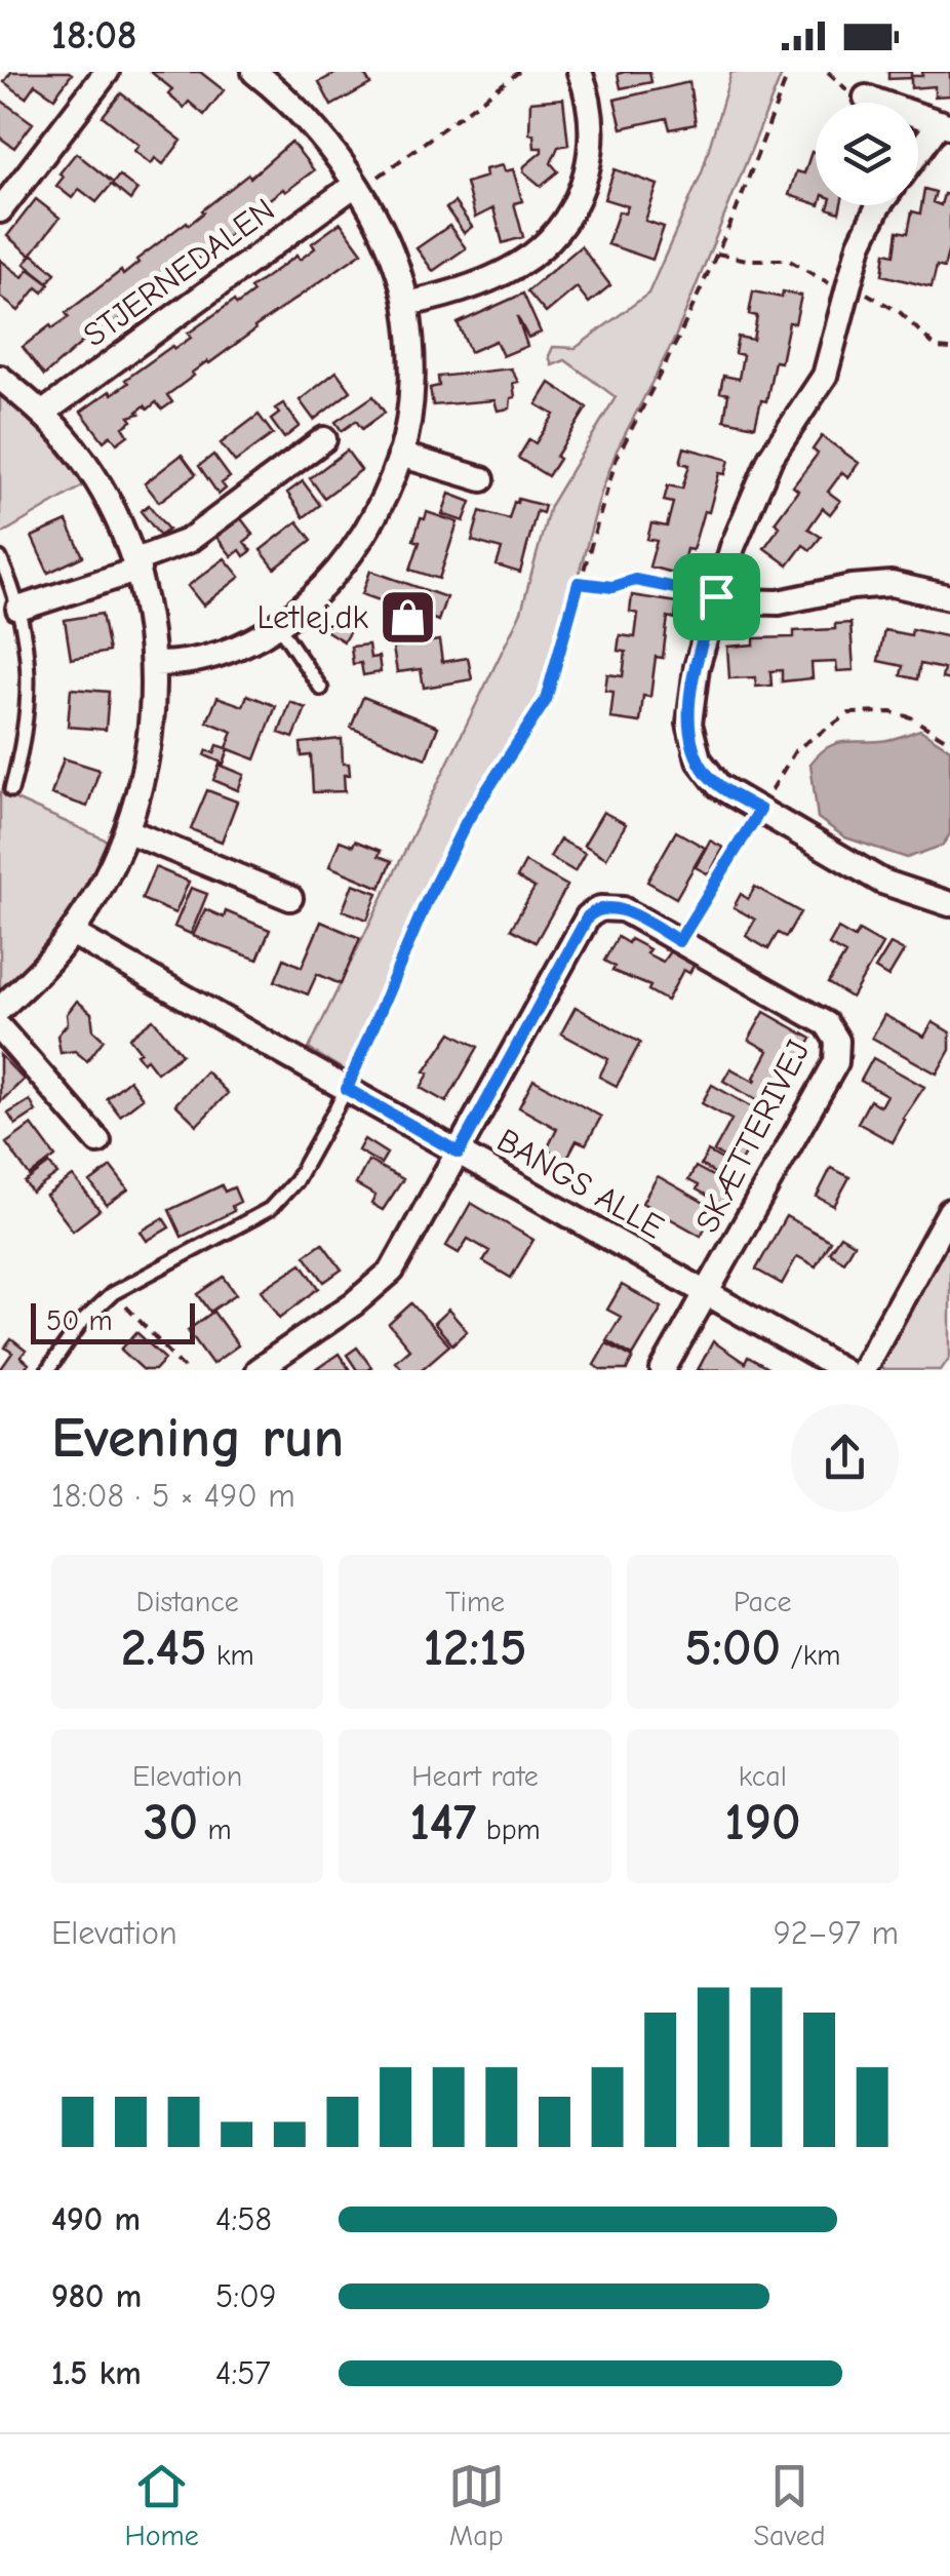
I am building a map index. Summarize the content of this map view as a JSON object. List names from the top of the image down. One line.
{"streets":{"street":["STJERNEDALEN","SKÆTTERIVEJ","BANGS ALLE"]},"crossings":[["SKÆTTERIVEJ","BANGS ALLE"]],"places":{"shop":["Letlej.dk"]},"scale_bar":"50 m","page":{"status":"18:08","scale":"50 m","heading":["Evening run","18:08 · 5 × 490 m"],"stats":[["Distance","2.45 km"],["Time","12:15"],["Pace","5:00 /km"],["Elevation","30 m"],["Heart rate","147 bpm"],["kcal","190"]],"chart":["Elevation","92–97 m"],"list":[{"name":"490 m","note":"4:58"},{"name":"980 m","note":"5:09"},{"name":"1.5 km","note":"4:57"}],"tabs":["Home","Map","Saved"]}}
